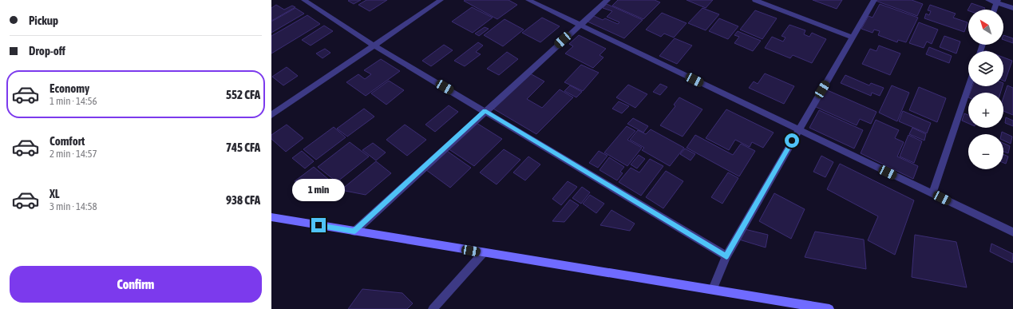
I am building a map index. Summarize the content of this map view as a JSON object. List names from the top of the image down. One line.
{"north":"top left","page":{"banner":["Pickup","Drop-off"],"map_buttons":["+","−"],"list":[{"name":"Economy","note":"1 min · 14:56","value":"552 CFA"},{"name":"Comfort","note":"2 min · 14:57","value":"745 CFA"},{"name":"XL","note":"3 min · 14:58","value":"938 CFA"}],"bubble":"1 min","buttons":"Confirm"}}
